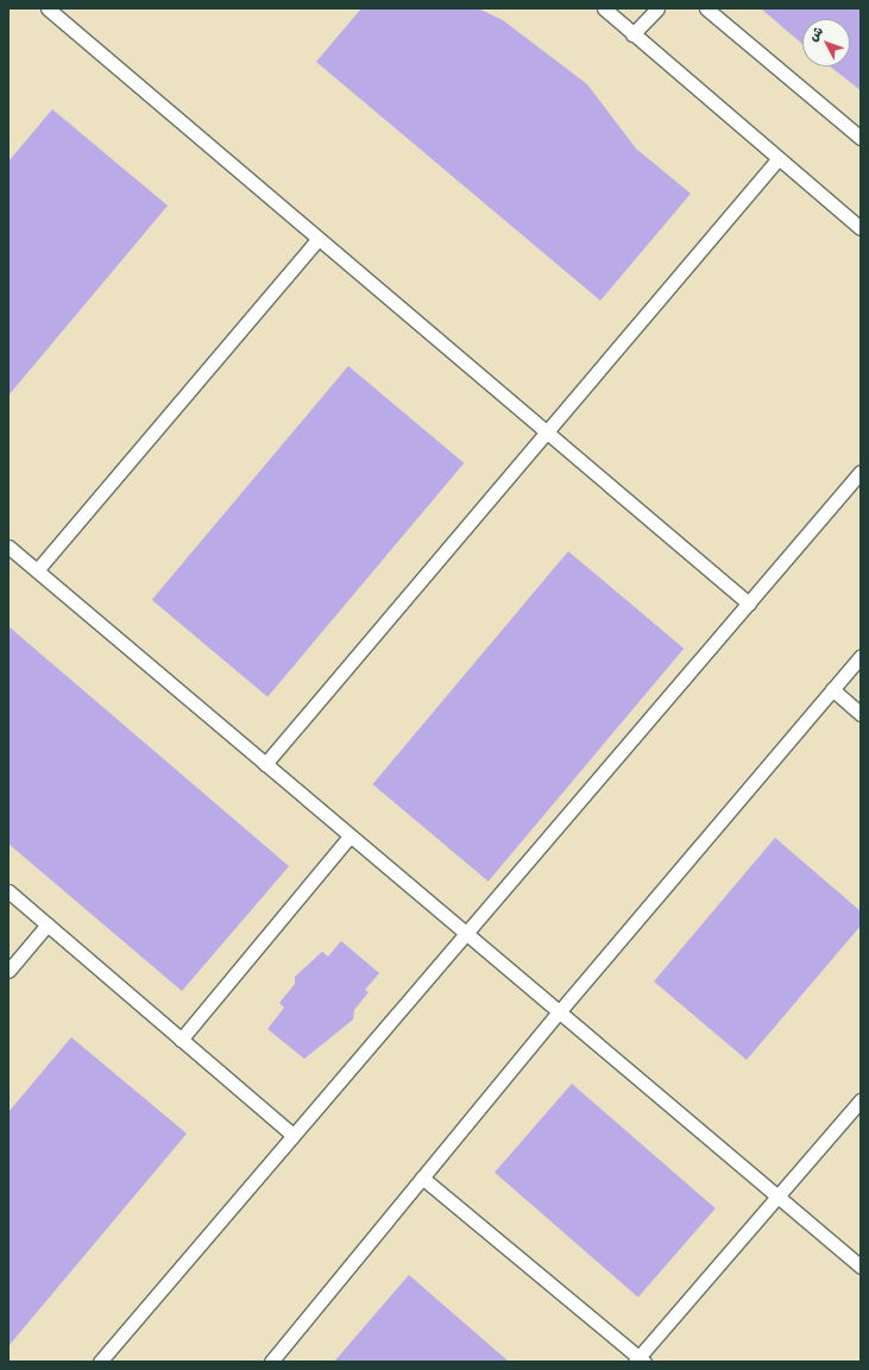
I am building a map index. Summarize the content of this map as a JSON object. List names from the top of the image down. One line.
{"north":"top left"}
